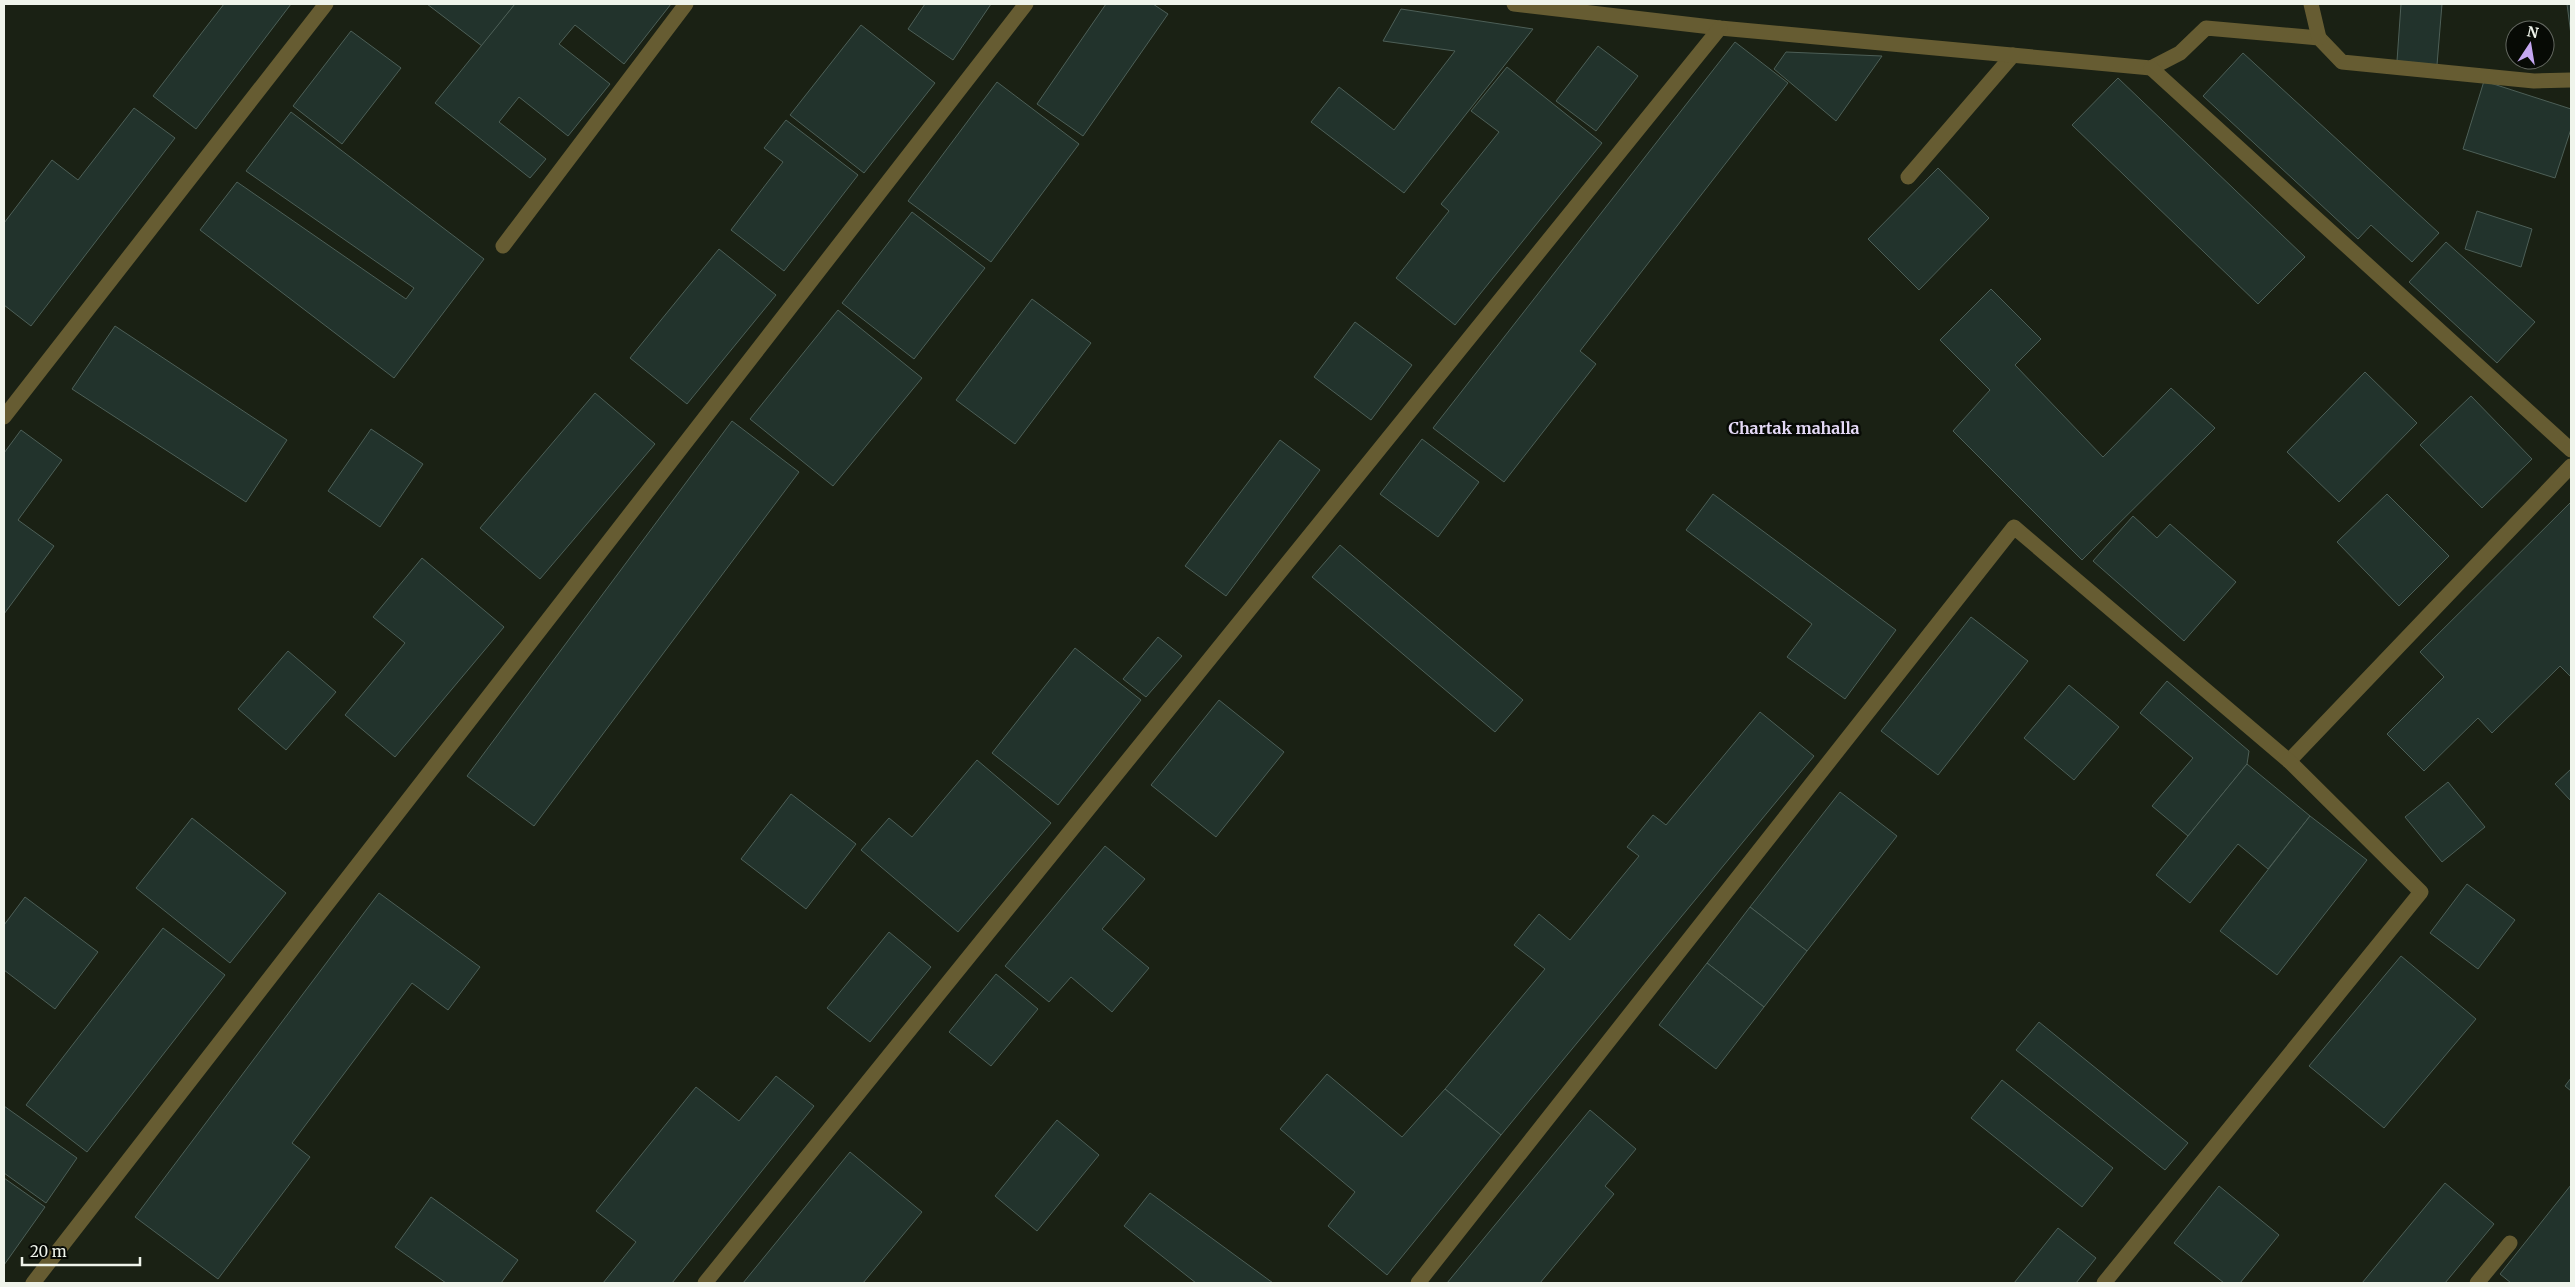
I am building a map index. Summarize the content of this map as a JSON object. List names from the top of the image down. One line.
{"districts":["Chartak mahalla"],"scale_bar":"20 m","north":"top"}
